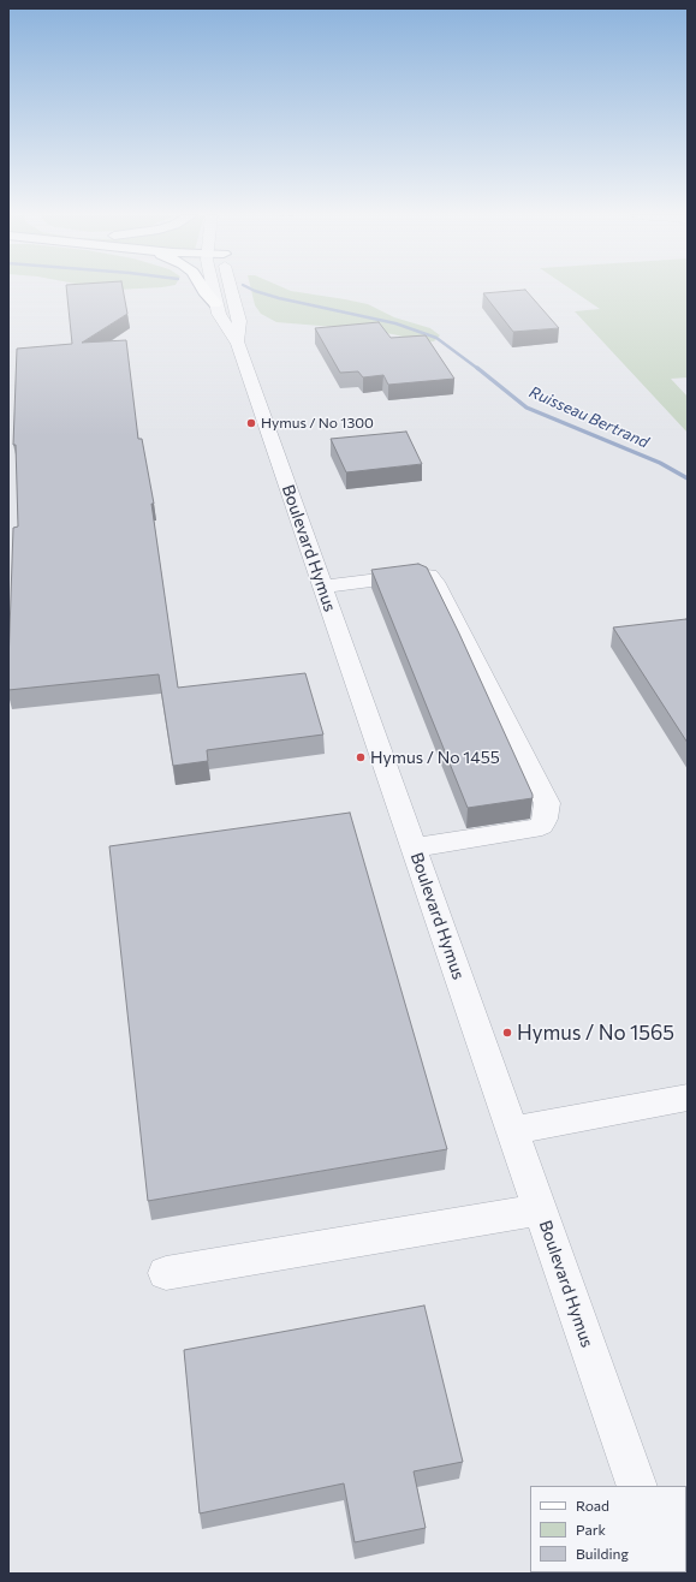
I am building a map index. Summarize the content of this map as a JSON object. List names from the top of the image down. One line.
{"streets":{"street":["Boulevard Hymus"]},"water":["Ruisseau Bertrand"],"places":["Hymus / No 1300","Hymus / No 1455","Hymus / No 1565"],"legend":["Road","Park","Building"]}
